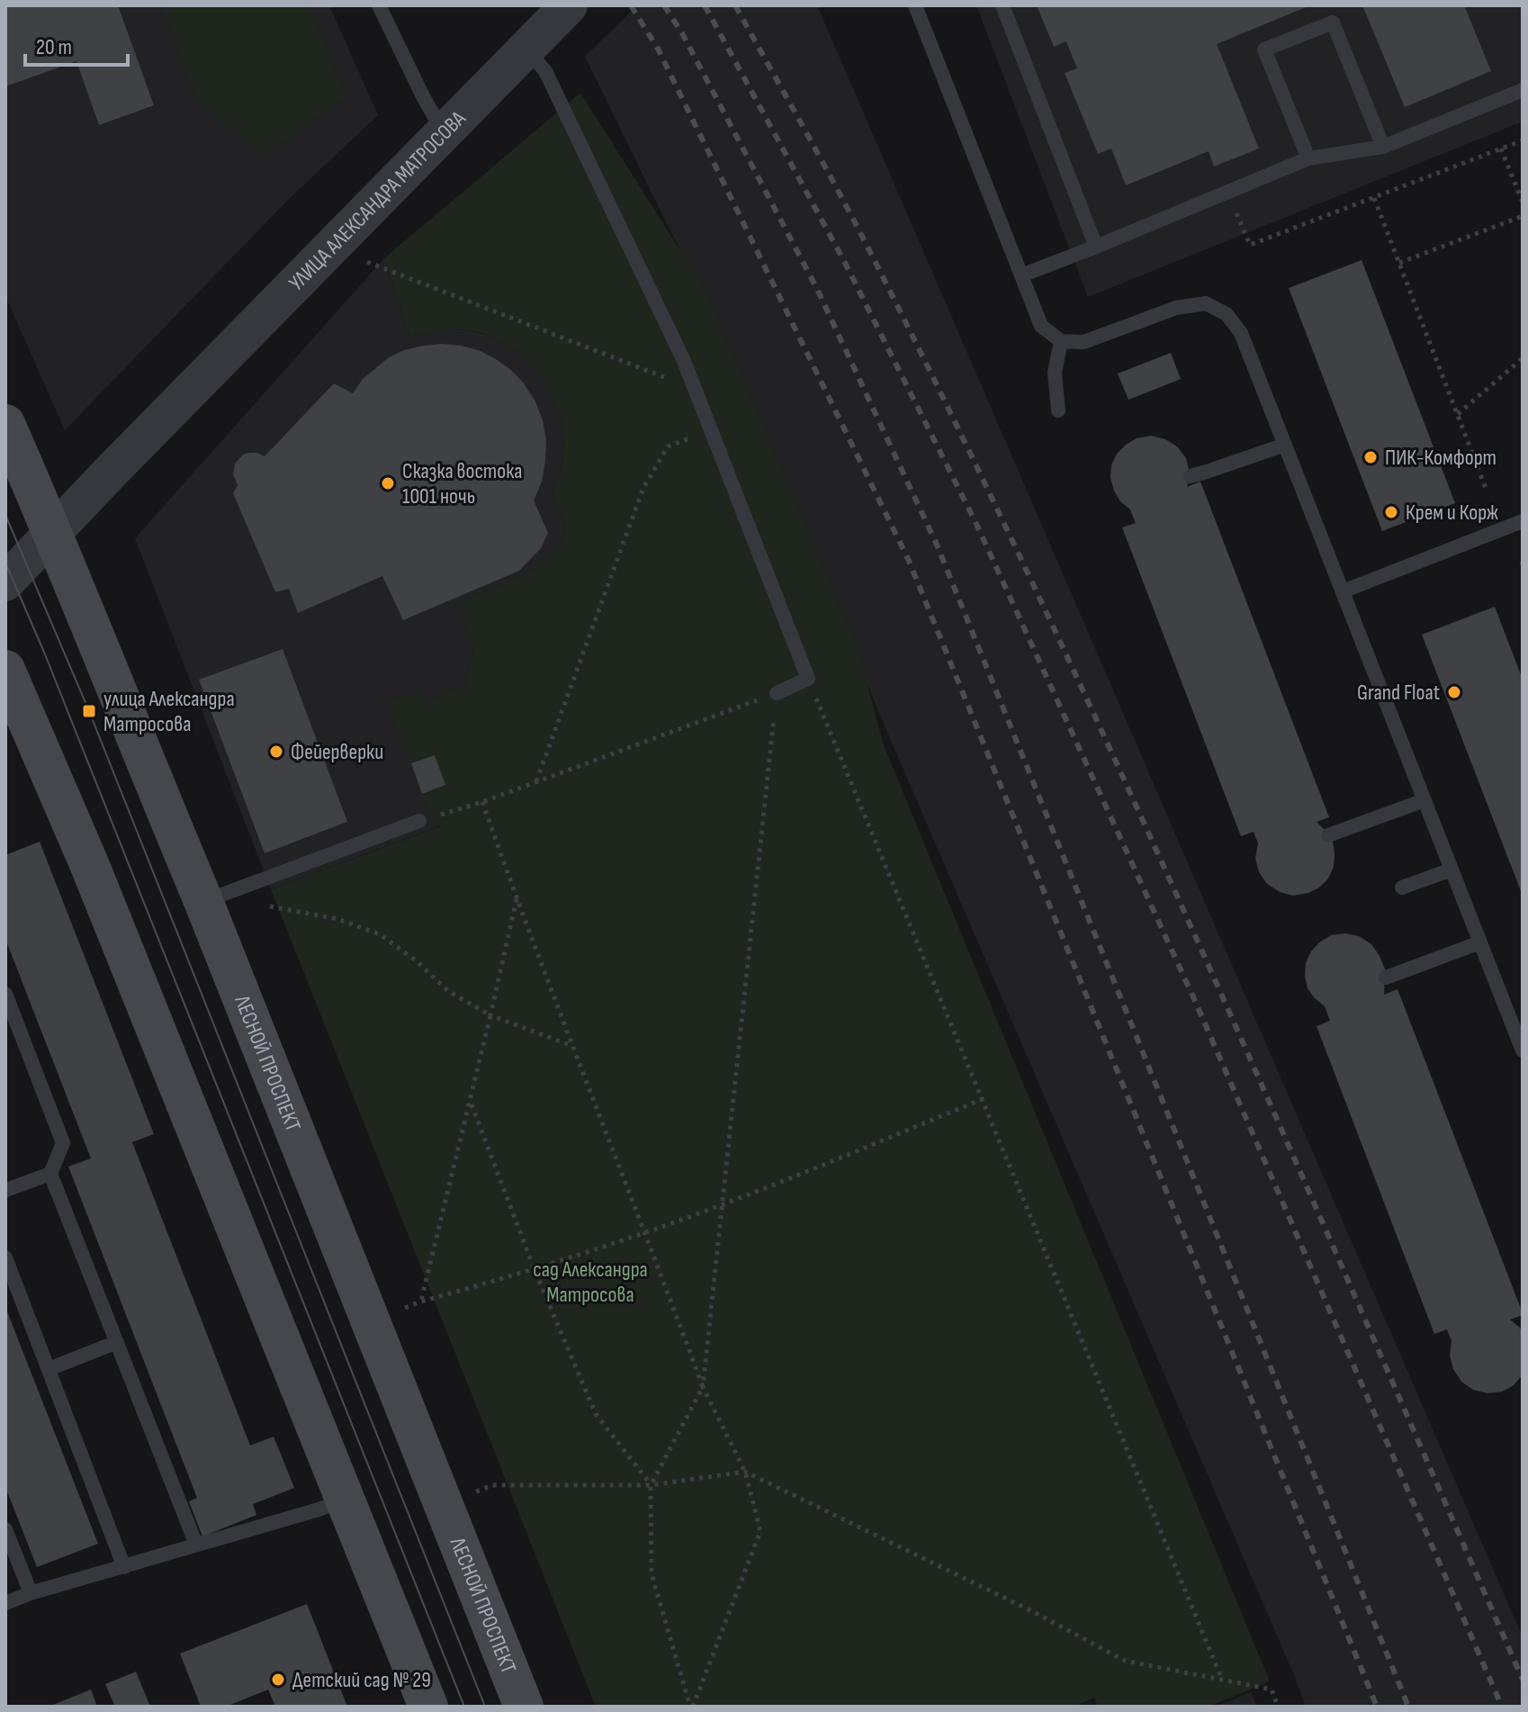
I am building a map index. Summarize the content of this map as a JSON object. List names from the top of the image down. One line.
{"streets":{"main road":["ЛЕСНОЙ ПРОСПЕКТ"],"street":["УЛИЦА АЛЕКСАНДРА МАТРОСОВА"]},"crossings":[["УЛИЦА АЛЕКСАНДРА МАТРОСОВА","ЛЕСНОЙ ПРОСПЕКТ"]],"parks":["cад Александра Матросова"],"places":{"other":["ПИК-Комфорт","Сказка востока 1001 ночь","Крем и Корж","Grand Float","Фейерверки","Детский сад № 29"],"transit":["улица Александра Матросова"]},"scale_bar":"20 m"}
